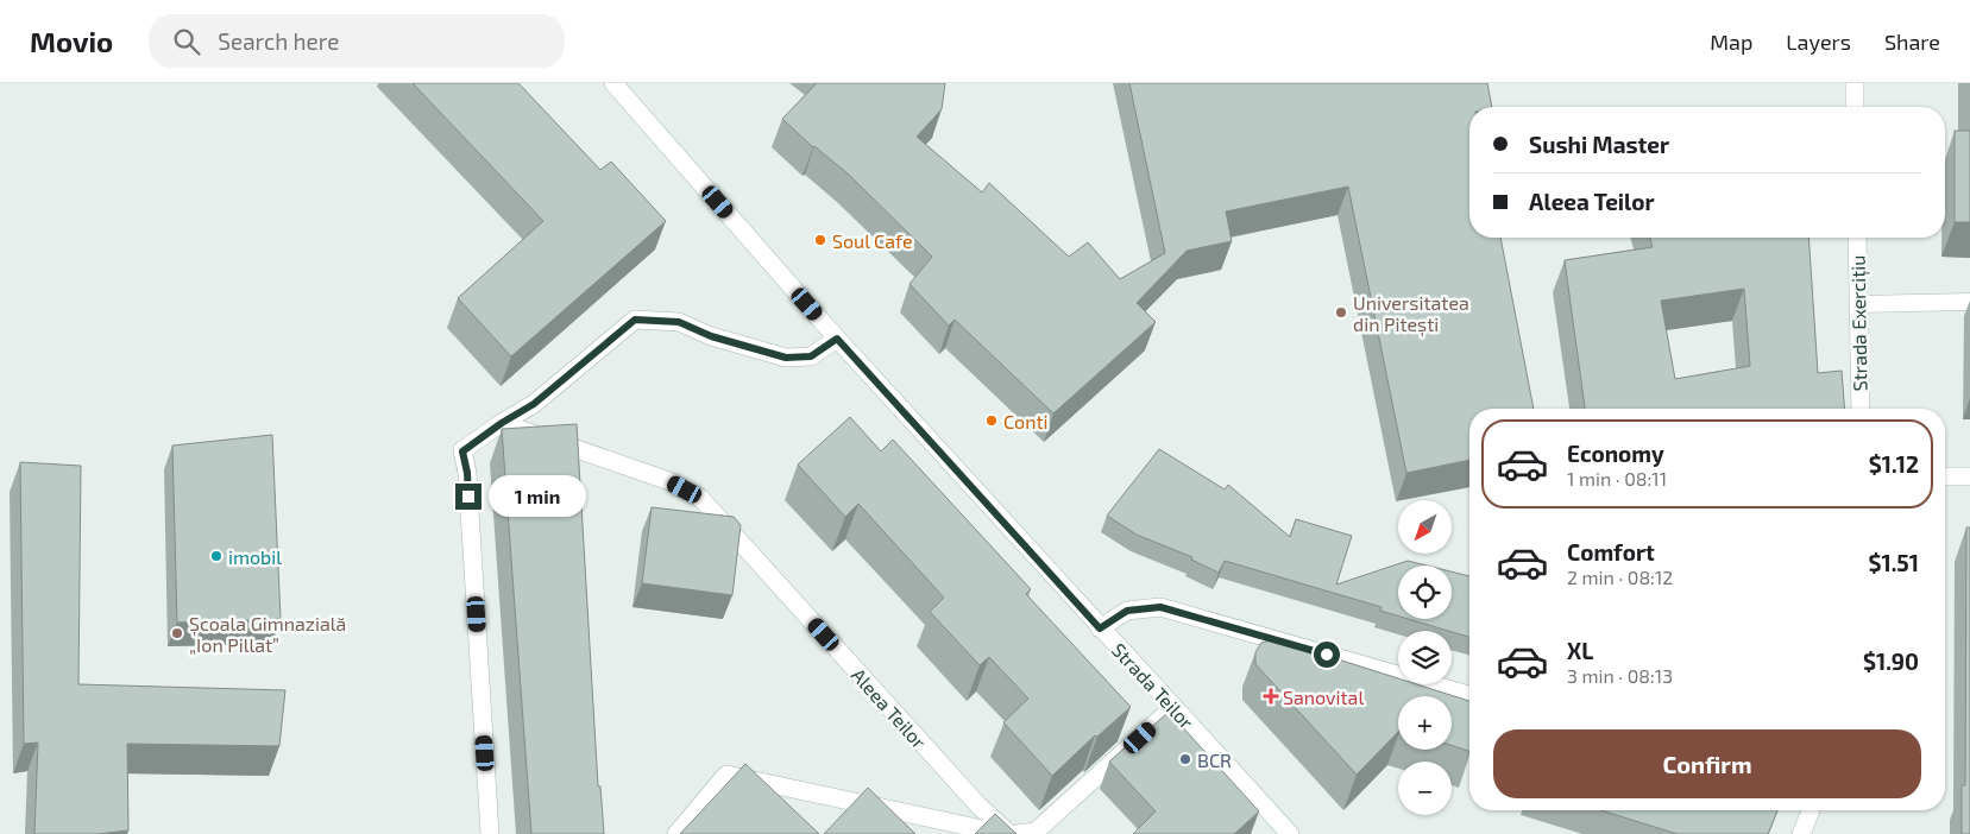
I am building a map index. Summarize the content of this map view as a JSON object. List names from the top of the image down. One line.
{"streets":{"street":["Strada Exercițiu","Strada Teilor","Aleea Teilor"]},"places":{"other":["Soul Cafe","Universitatea din Pitești","Conti","imobil","Școala Gimnazială „Ion Pillat”","BCR"],"health":["Sanovital"]},"north":"bottom left","page":{"header":"Movio","search":"Search here","nav":["Map","Layers","Share"],"banner":["Sushi Master","Aleea Teilor"],"list":[{"name":"Economy","note":"1 min · 08:11","value":"$1.12"},{"name":"Comfort","note":"2 min · 08:12","value":"$1.51"},{"name":"XL","note":"3 min · 08:13","value":"$1.90"}],"bubble":"1 min","map_buttons":["+","−"],"buttons":"Confirm"}}
